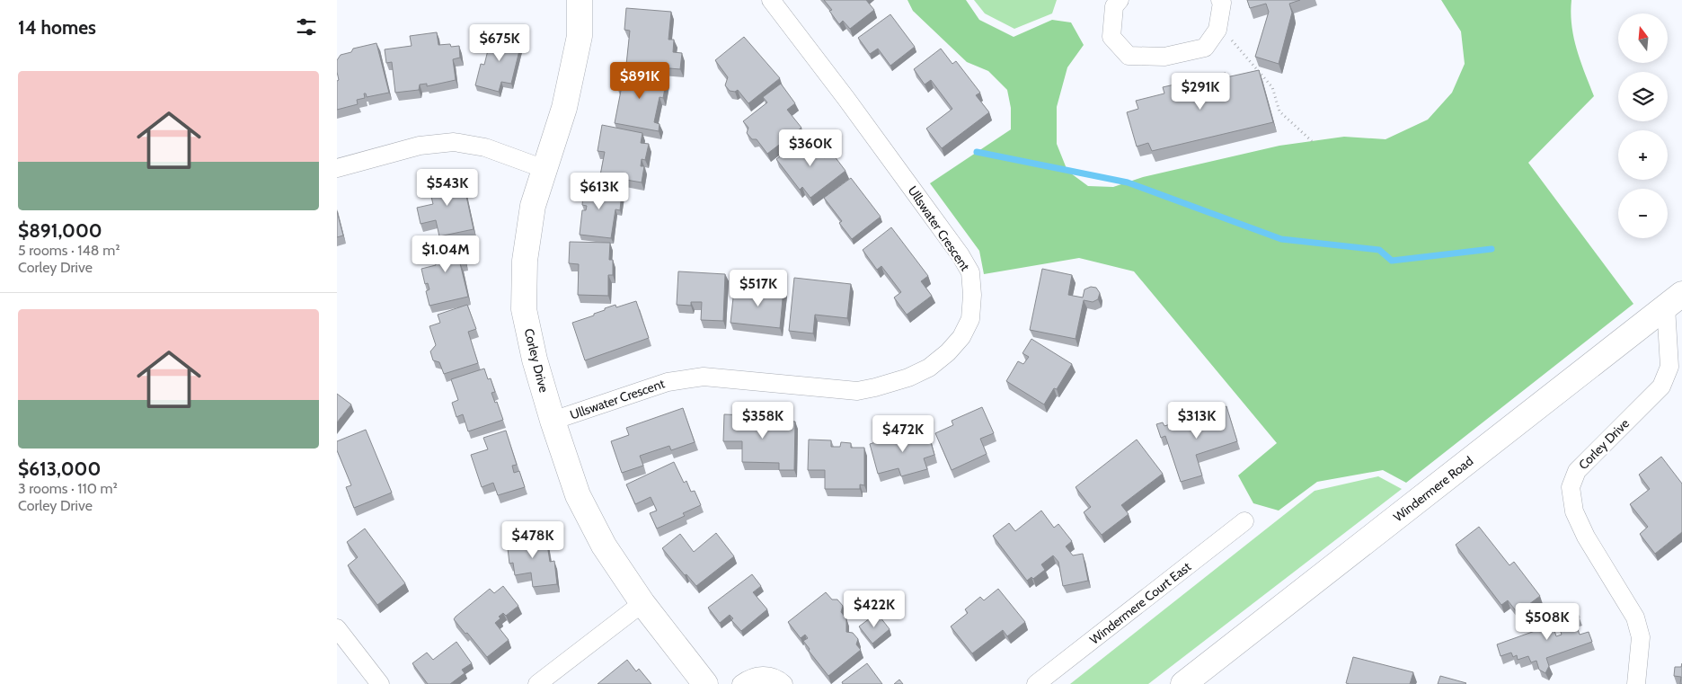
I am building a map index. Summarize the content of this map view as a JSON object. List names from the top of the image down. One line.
{"streets":{"street":["Ullswater Crescent","Corley Drive","Windermere Road","Windermere Court East"]},"crossings":[["Ullswater Crescent","Corley Drive"],["Corley Drive","Windermere Road"]],"north":"top","page":{"heading":"14 homes","map_buttons":["+","−"],"price":["$675K","$891K","$291K","$360K","$543K","$613K","$1.04M","$517K","$358K","$313K","$472K","$478K","$422K","$508K"],"list":[{"name":"$891,000","note":"5 rooms · 148 m² · Corley Drive"},{"name":"$613,000","note":"3 rooms · 110 m² · Corley Drive"}]}}
